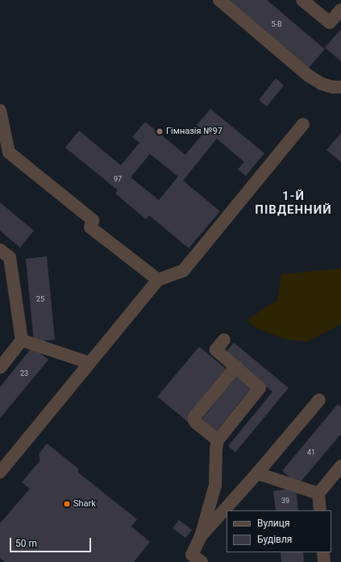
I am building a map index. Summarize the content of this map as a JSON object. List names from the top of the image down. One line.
{"districts":["1-Й ПІВДЕННИЙ"],"places":["Гімназія №97","Shark"],"house_numbers":["5-В","97","25","23","41","39"],"legend":["Вулиця","Будівля"],"scale_bar":"50 m"}
